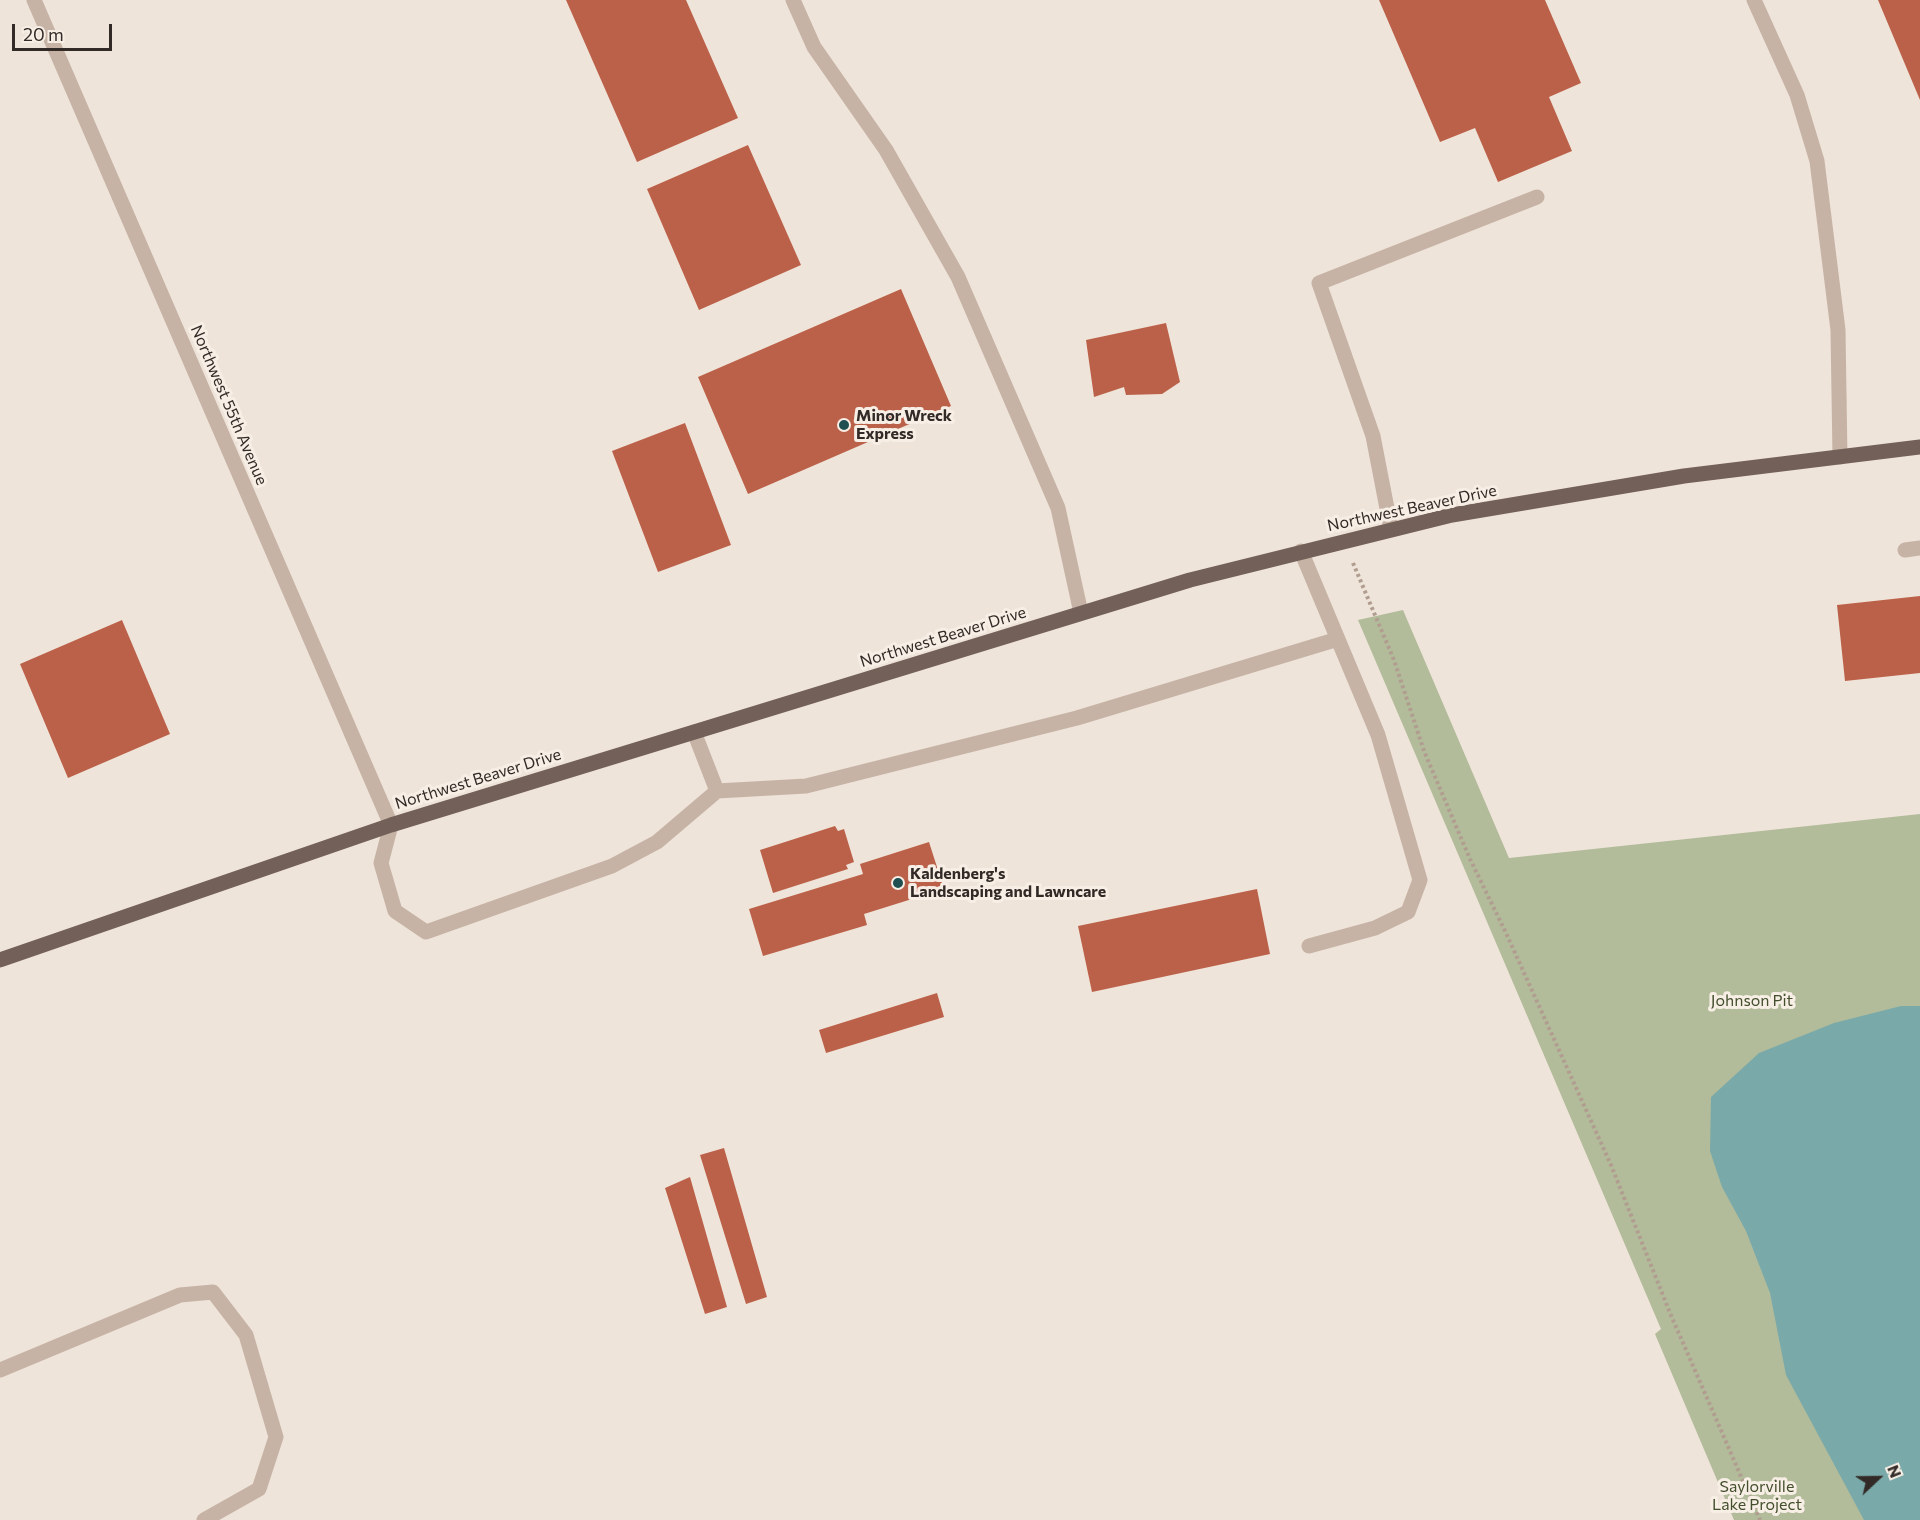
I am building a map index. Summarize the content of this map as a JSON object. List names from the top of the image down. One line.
{"streets":{"main road":["Northwest Beaver Drive"],"street":["Northwest 55th Avenue"]},"crossings":[["Northwest 55th Avenue","Northwest Beaver Drive"]],"parks":["Johnson Pit","Saylorville Lake Project"],"places":["Minor Wreck Express","Kaldenberg's Landscaping and Lawncare"],"scale_bar":"20 m","north":"right"}
